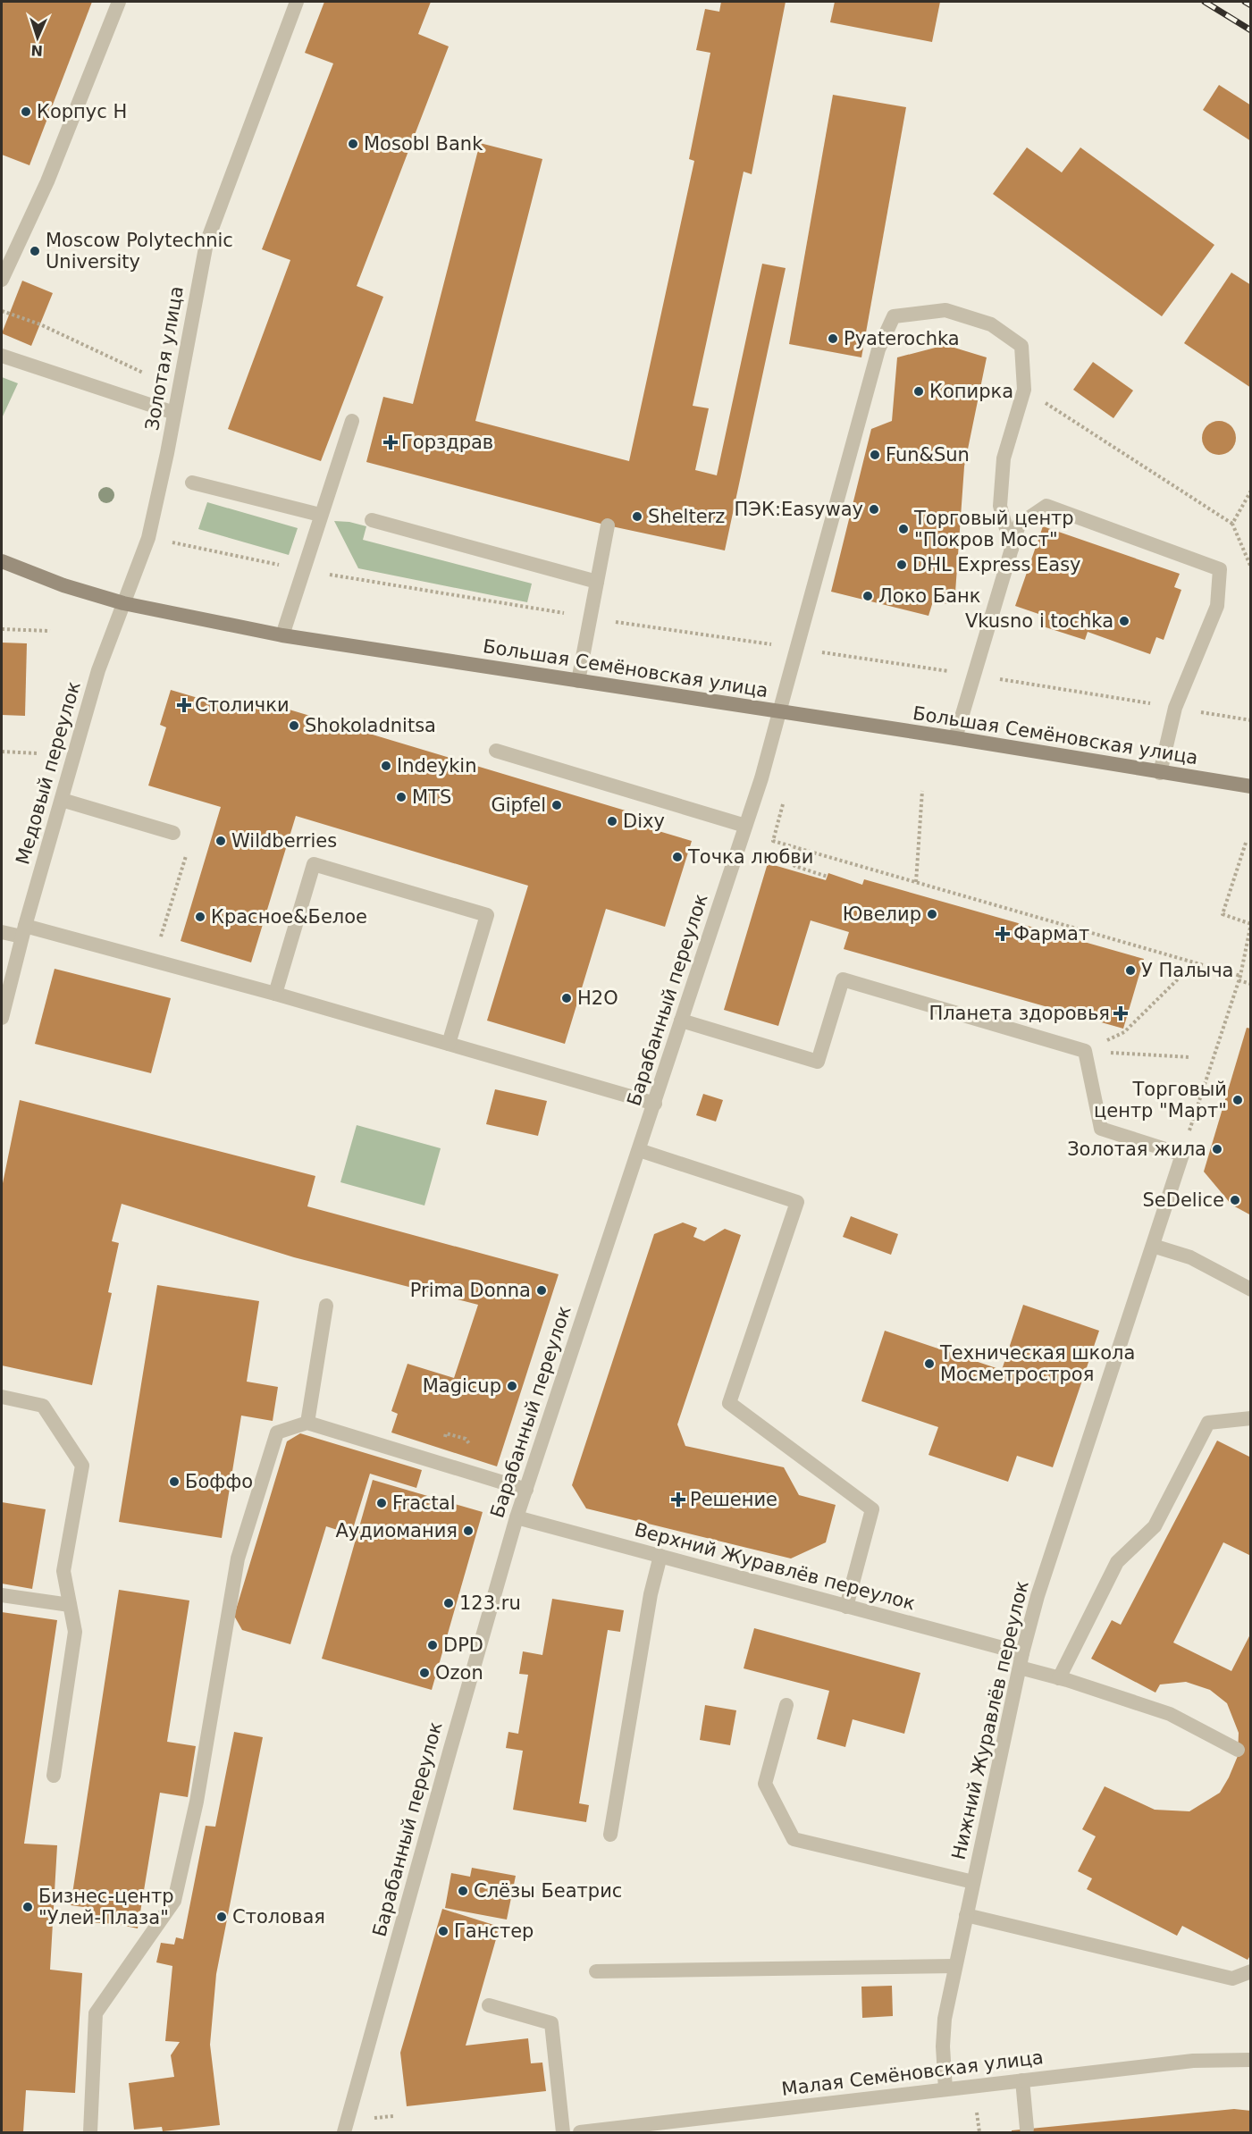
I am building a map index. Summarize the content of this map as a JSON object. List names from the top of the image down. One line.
{"streets":{"main road":["Большая Семёновская улица"],"street":["Золотая улица","Медовый переулок","Барабанный переулок","Верхний Журавлёв переулок","Нижний Журавлёв переулок","Малая Семёновская улица"]},"crossings":[["Золотая улица","Большая Семёновская улица"],["Золотая улица","Медовый переулок"],["Большая Семёновская улица","Медовый переулок"],["Большая Семёновская улица","Барабанный переулок"],["Барабанный переулок","Верхний Журавлёв переулок"],["Верхний Журавлёв переулок","Нижний Журавлёв переулок"],["Нижний Журавлёв переулок","Малая Семёновская улица"]],"places":{"other":["Корпус Н","Mosobl Bank","Moscow Polytechnic University","Pyaterochka","Копирка","Fun&Sun","ПЭК:Easyway","Shelterz","Торговый центр \"Покров Мост\"","DHL Express Easy","Локо Банк","Vkusno i tochka","Shokoladnitsa","Indeykin","MTS","Gipfel","Dixy","Wildberries","Точка любви","Ювелир","Красное&Белое","У Палыча","H2O","Торговый центр \"Март\"","Золотая жила","SeDelice","Prima Donna","Техническая школа Мосметростроя","Magicup","Боффо","Fractal","Аудиомания","123.ru","DPD","Ozon","Слёзы Беатрис","Бизнес-центр \"Улей-Плаза\"","Столовая","Ганстер"],"health":["Горздрав","Столички","Фармат","Планета здоровья","Решение"]},"north":"bottom"}
